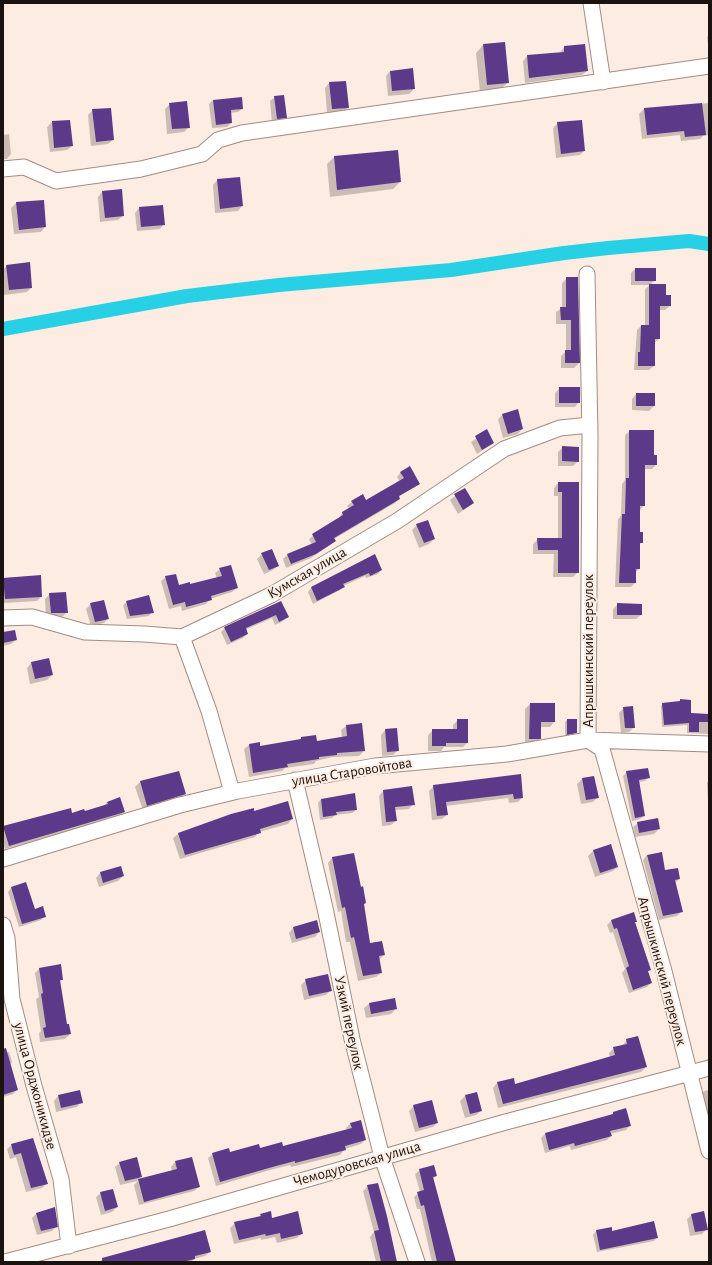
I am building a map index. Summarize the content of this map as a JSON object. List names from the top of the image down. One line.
{"streets":{"street":["Кумская улица","Апрышкинский переулок","улица Старовойтова","Узкий переулок","улица Орджоникидзе","Чемодуровская улица"]},"crossings":[["Кумская улица","Апрышкинский переулок"],["Апрышкинский переулок","улица Старовойтова"],["Апрышкинский переулок","Чемодуровская улица"],["улица Старовойтова","Узкий переулок"],["Узкий переулок","Чемодуровская улица"],["улица Орджоникидзе","Чемодуровская улица"]]}
